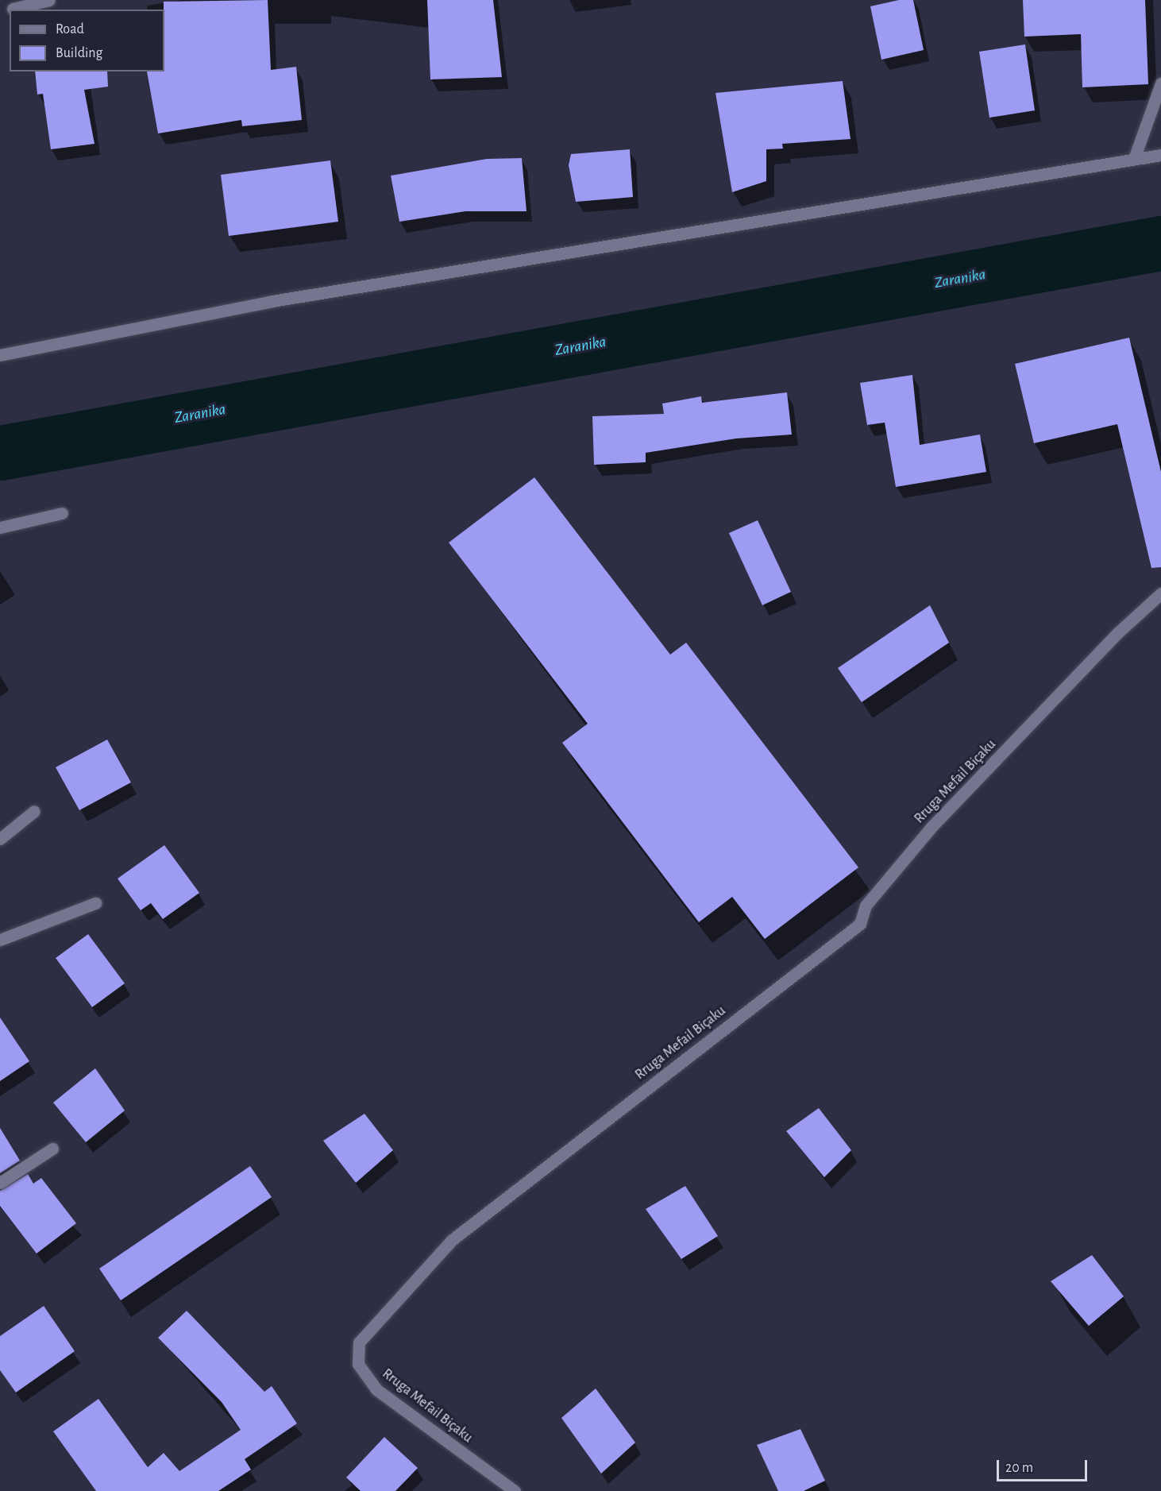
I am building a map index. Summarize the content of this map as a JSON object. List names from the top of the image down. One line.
{"streets":{"street":["Rruga Mefail Biçaku"]},"water":["Zaranika"],"legend":["Road","Building"],"scale_bar":"20 m"}
